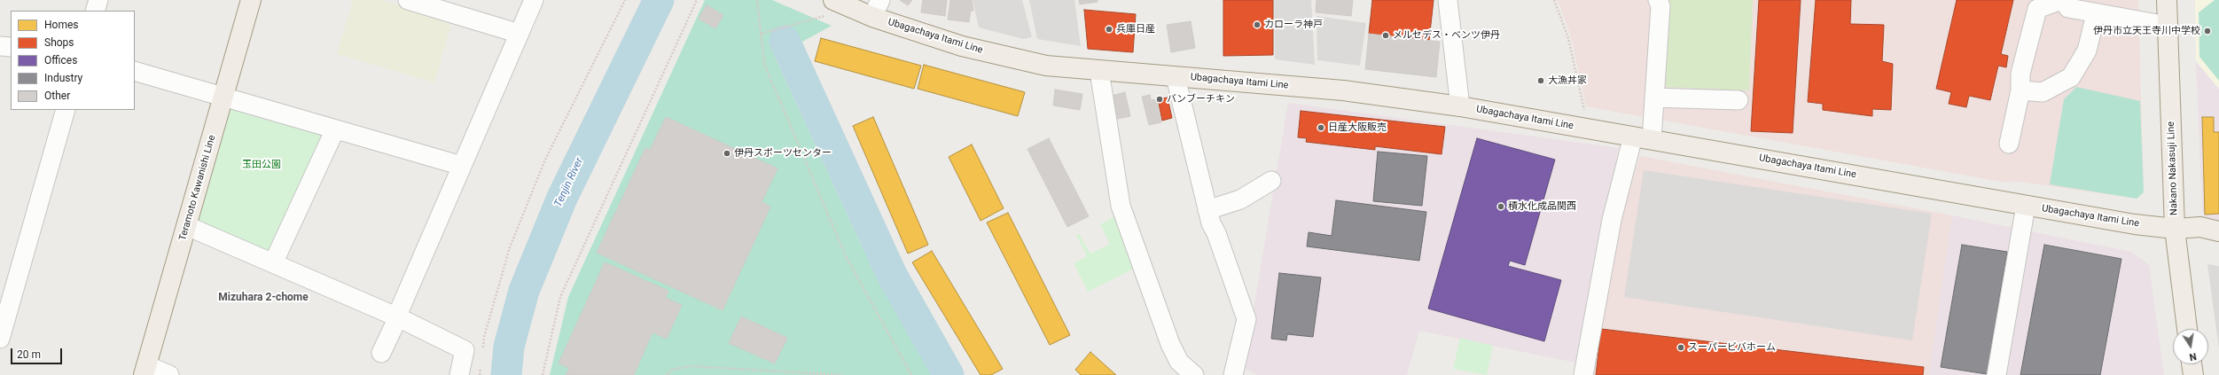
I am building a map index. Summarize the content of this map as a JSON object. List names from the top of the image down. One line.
{"streets":{"main road":["Ubagachaya Itami Line","Nakano Nakasuji Line","Teramoto Kawanishi Line"]},"crossings":[["Ubagachaya Itami Line","Nakano Nakasuji Line"]],"districts":["Mizuhara 2-chome"],"water":["Tenjin River"],"parks":["玉田公園"],"places":["カローラ神戸","兵庫日産","伊丹市立天王寺川中学校","メルセデス・ベンツ伊丹","大漁丼家","バンブーチキン","日産大阪販売","伊丹スポーツセンター","積水化成品関西","スーパービバホーム"],"legend":["Homes","Shops","Offices","Industry","Other"],"scale_bar":"20 m","north":"bottom"}
